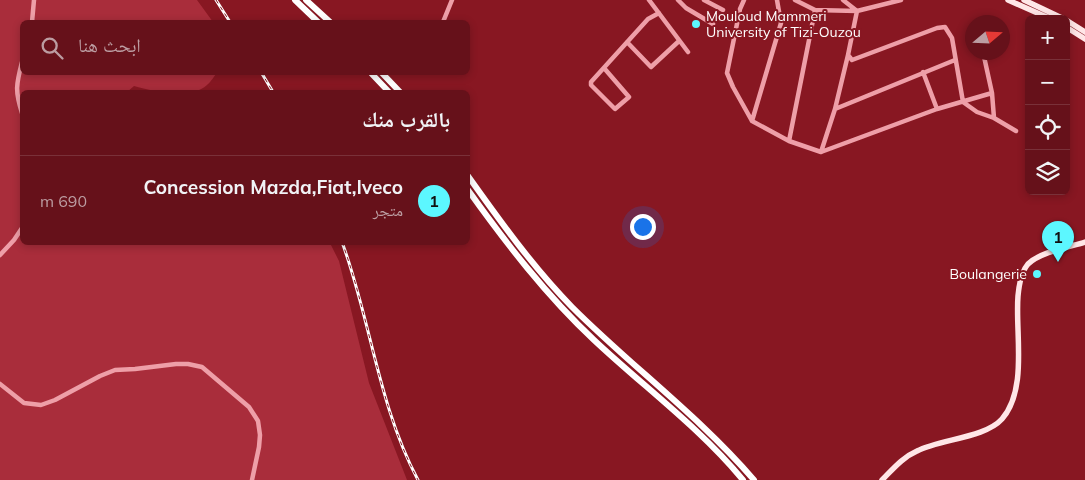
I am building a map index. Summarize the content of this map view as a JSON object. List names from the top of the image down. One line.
{"places":["Mouloud Mammeri University of Tizi-Ouzou","Boulangerie"],"north":"right","page":{"map_buttons":["+","−"],"search":"ابحث هنا","heading":"بالقرب منك","list":[{"mark":"1","name":"Concession Mazda,Fiat,Iveco","note":"متجر","value":"690 m"}],"pins":"1"}}
